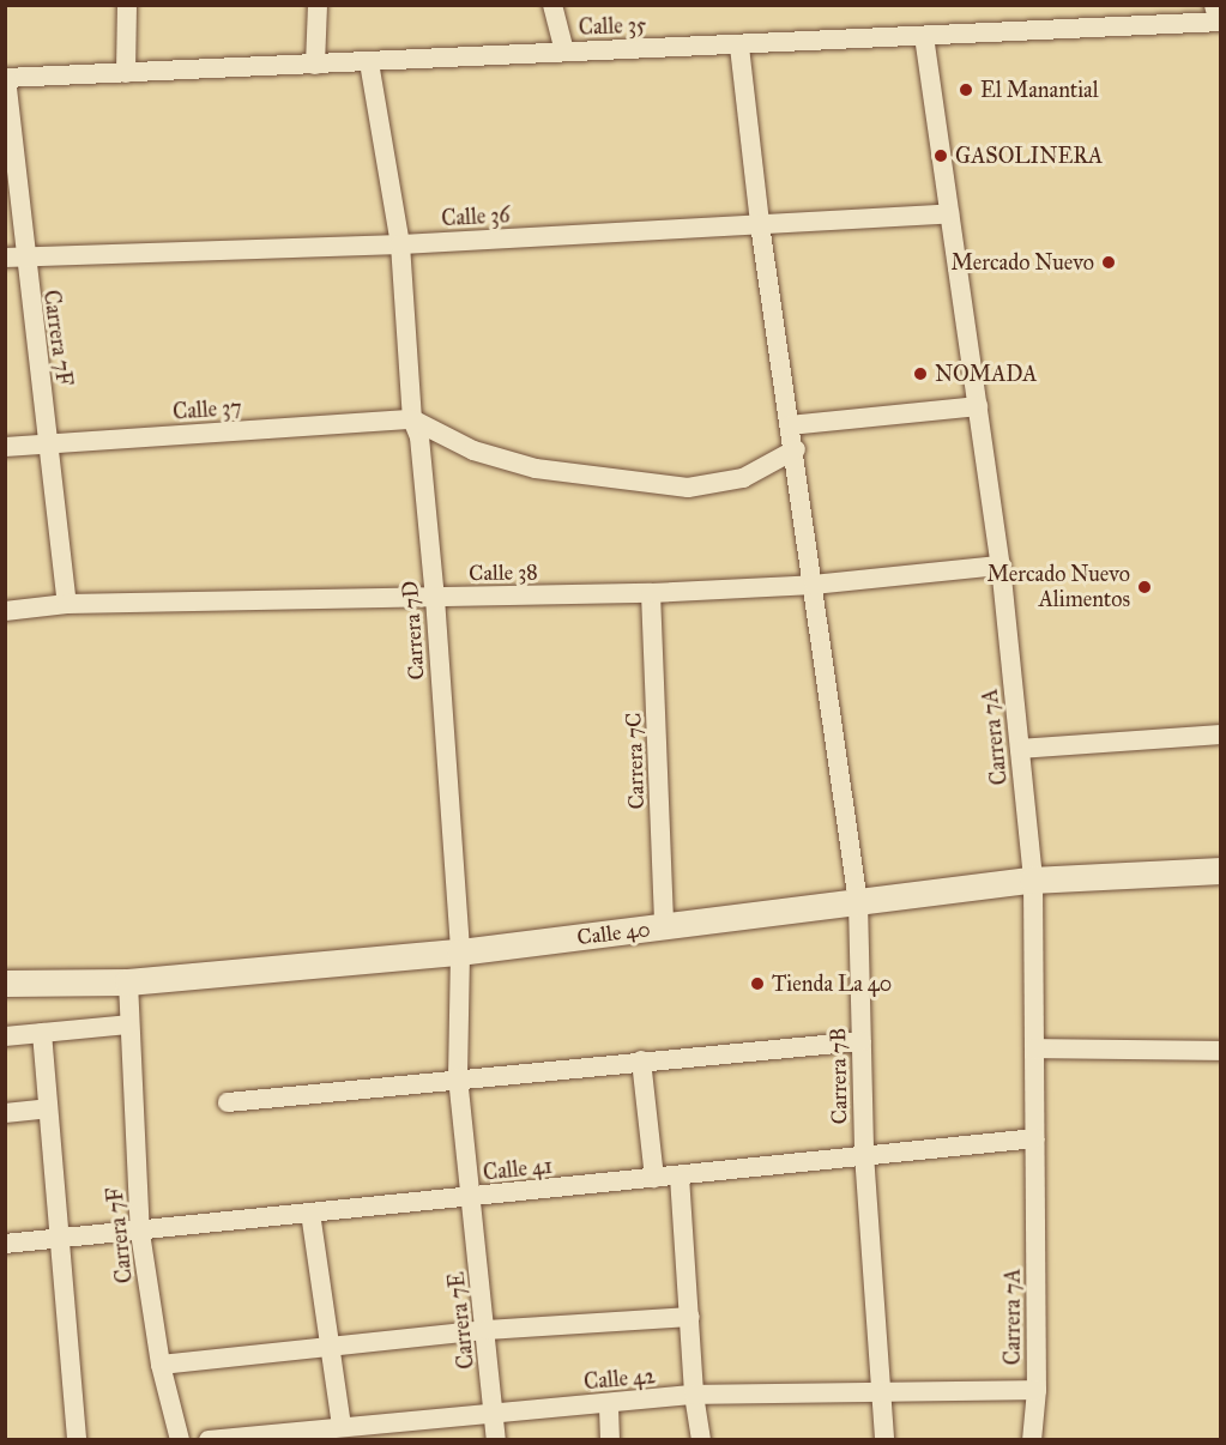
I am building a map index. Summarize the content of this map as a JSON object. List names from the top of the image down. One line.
{"streets":{"street":["Calle 35","Calle 36","Carrera 7F","Calle 37","Calle 38","Carrera 7D","Carrera 7A","Carrera 7C","Calle 40","Carrera 7B","Calle 41","Carrera 7E","Calle 42"]},"crossings":[["Calle 35","Carrera 7F"],["Calle 35","Carrera 7D"],["Calle 35","Carrera 7A"],["Calle 35","Carrera 7B"],["Calle 36","Carrera 7F"],["Calle 36","Carrera 7D"],["Calle 36","Carrera 7A"],["Calle 36","Carrera 7B"],["Carrera 7F","Calle 37"],["Carrera 7F","Calle 38"],["Carrera 7F","Calle 40"],["Carrera 7F","Calle 41"],["Calle 37","Carrera 7D"],["Calle 38","Carrera 7D"],["Calle 38","Carrera 7A"],["Calle 38","Carrera 7C"],["Calle 38","Carrera 7B"],["Carrera 7D","Calle 40"],["Carrera 7D","Calle 41"],["Carrera 7D","Carrera 7E"],["Carrera 7A","Calle 40"],["Carrera 7A","Calle 41"],["Carrera 7A","Calle 42"],["Carrera 7C","Calle 40"],["Calle 40","Carrera 7B"],["Carrera 7B","Calle 41"],["Carrera 7B","Calle 42"],["Calle 41","Carrera 7E"],["Carrera 7E","Calle 42"]],"places":["El Manantial","GASOLINERA","Mercado Nuevo","NOMADA","Mercado Nuevo Alimentos","Tienda La 40"]}
